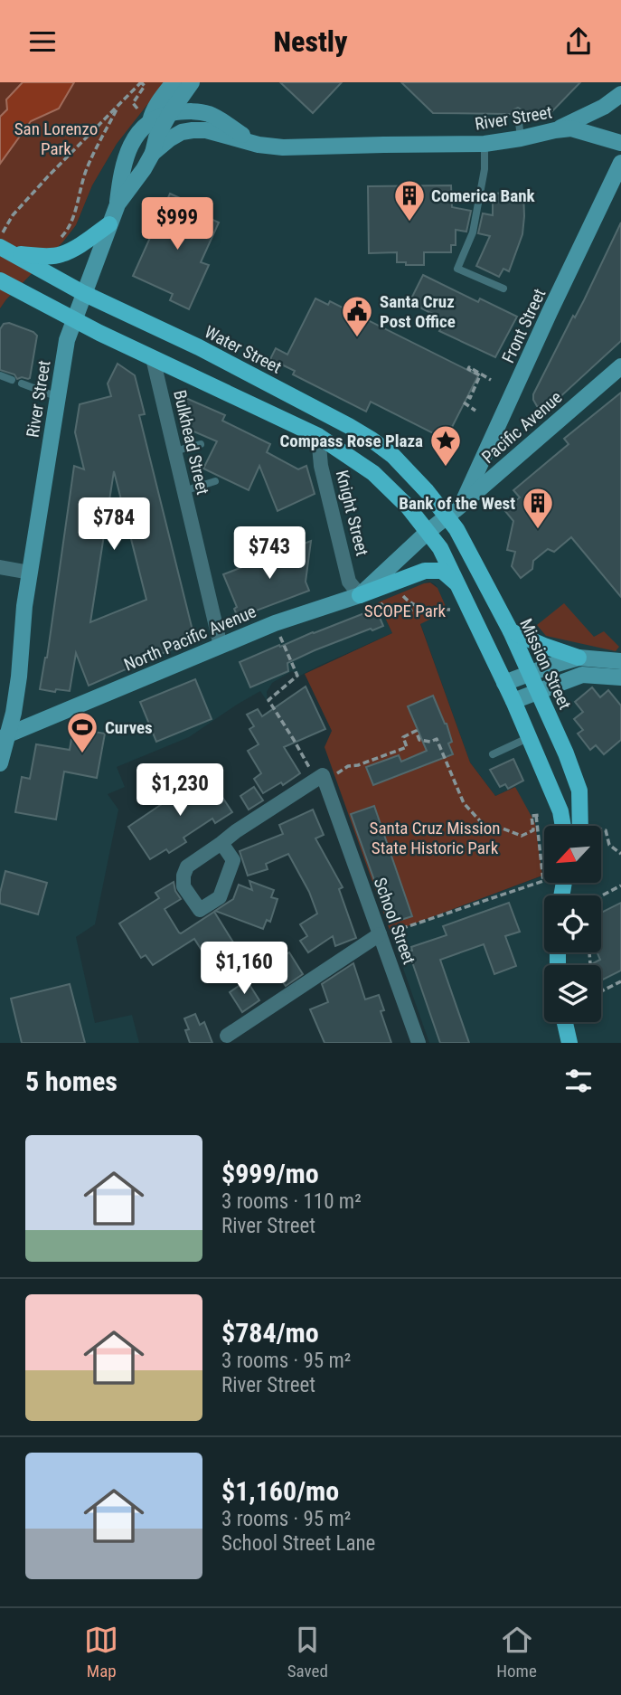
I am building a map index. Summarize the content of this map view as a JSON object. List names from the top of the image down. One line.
{"streets":{"main road":["River Street","Front Street","Water Street","Pacific Avenue","North Pacific Avenue","Mission Street"],"street":["Bulkhead Street","Knight Street","School Street"]},"crossings":[["River Street","Water Street"],["River Street","North Pacific Avenue"],["Front Street","Pacific Avenue"],["Water Street","Pacific Avenue"],["Water Street","North Pacific Avenue"],["Water Street","Mission Street"],["Pacific Avenue","North Pacific Avenue"],["Pacific Avenue","Mission Street"],["Bulkhead Street","North Pacific Avenue"],["Knight Street","North Pacific Avenue"],["North Pacific Avenue","Mission Street"]],"parks":["San Lorenzo Park","SCOPE Park","Santa Cruz Mission State Historic Park"],"places":{"building":["Comerica Bank","Bank of the West"],"public building":["Santa Cruz Post Office"],"place":["Compass Rose Plaza"],"sports":["Curves"]},"north":"bottom left","page":{"header":"Nestly","price":["$999","$784","$743","$1,230","$1,160"],"heading":"5 homes","list":[{"name":"$999/mo","note":"3 rooms · 110 m² · River Street"},{"name":"$784/mo","note":"3 rooms · 95 m² · River Street"},{"name":"$1,160/mo","note":"3 rooms · 95 m² · School Street Lane"}],"tabs":["Map","Saved","Home"]}}
